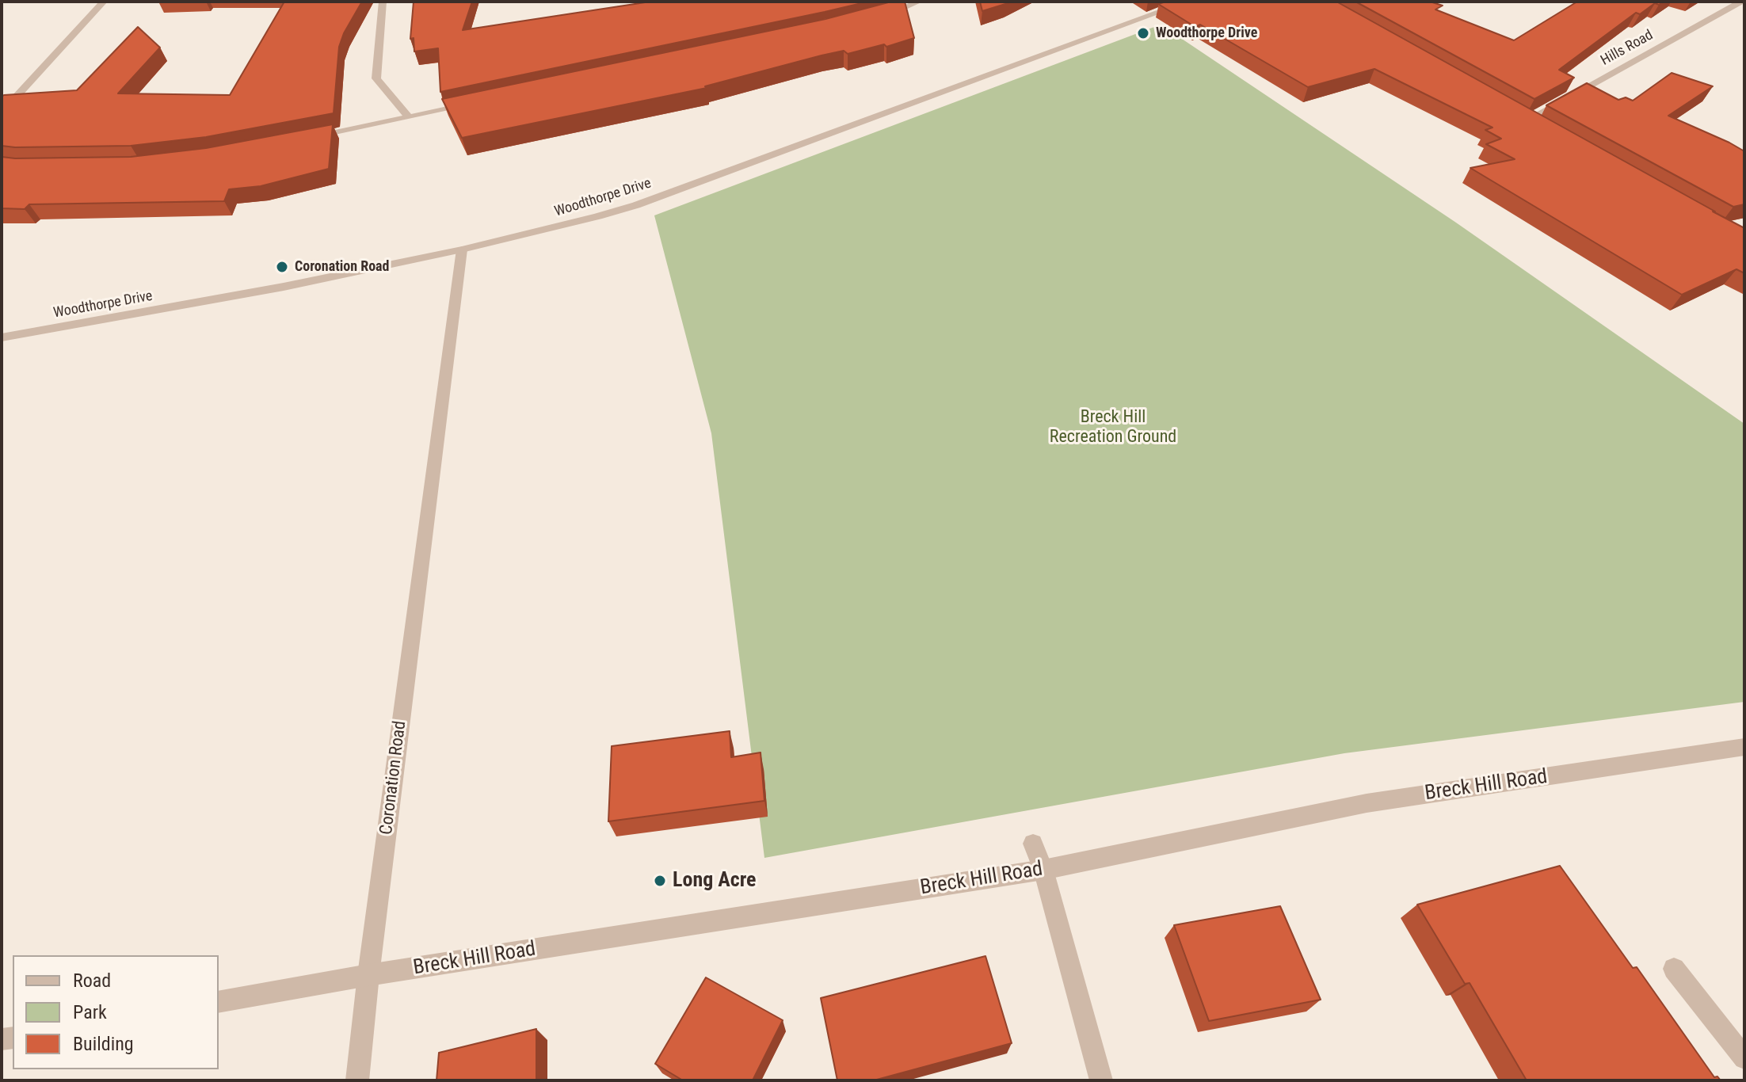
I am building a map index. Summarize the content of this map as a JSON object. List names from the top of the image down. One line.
{"streets":{"street":["Hills Road","Woodthorpe Drive","Coronation Road","Breck Hill Road"]},"crossings":[["Woodthorpe Drive","Coronation Road"],["Coronation Road","Breck Hill Road"]],"parks":["Breck Hill Recreation Ground"],"places":["Woodthorpe Drive","Coronation Road","Long Acre"],"legend":["Road","Park","Building"]}
